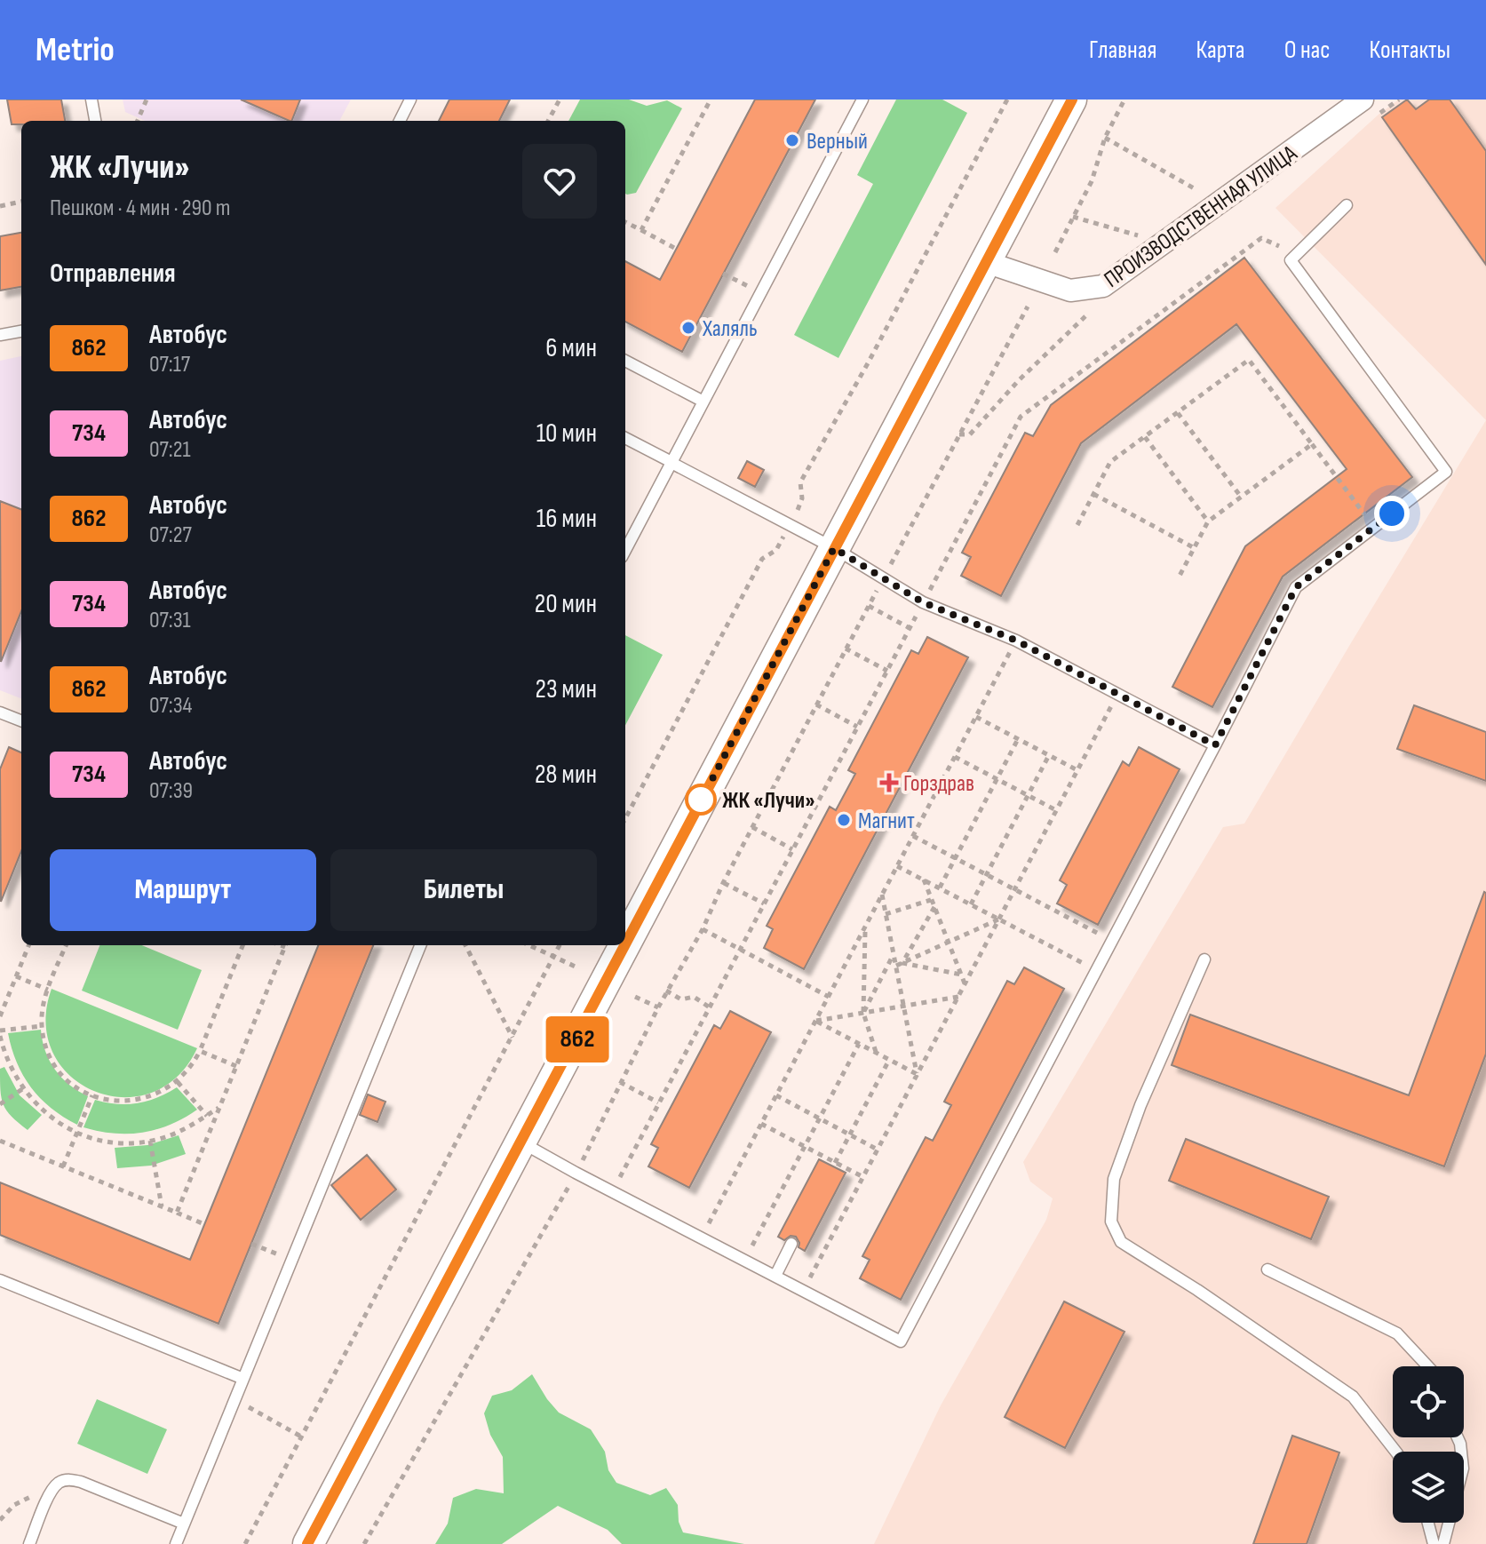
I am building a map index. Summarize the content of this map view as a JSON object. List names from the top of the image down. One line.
{"streets":{"street":["ПРОИЗВОДСТВЕННАЯ УЛИЦА"]},"places":{"other":["Верный","Халяль","ЖК «Лучи»","Магнит"],"health":["Горздрав"]},"lines":["bus line 862"],"page":{"header":"Metrio","nav":["Главная","Карта","О нас","Контакты"],"on_map":"862","heading":[["ЖК «Лучи»","Пешком · 4 мин · 290 m"],"Отправления"],"list":[{"mark":"862","name":"Автобус","note":"07:17","value":"6 мин"},{"mark":"734","name":"Автобус","note":"07:21","value":"10 мин"},{"mark":"862","name":"Автобус","note":"07:27","value":"16 мин"},{"mark":"734","name":"Автобус","note":"07:31","value":"20 мин"},{"mark":"862","name":"Автобус","note":"07:34","value":"23 мин"},{"mark":"734","name":"Автобус","note":"07:39","value":"28 мин"}],"buttons":["Маршрут","Билеты"]}}
